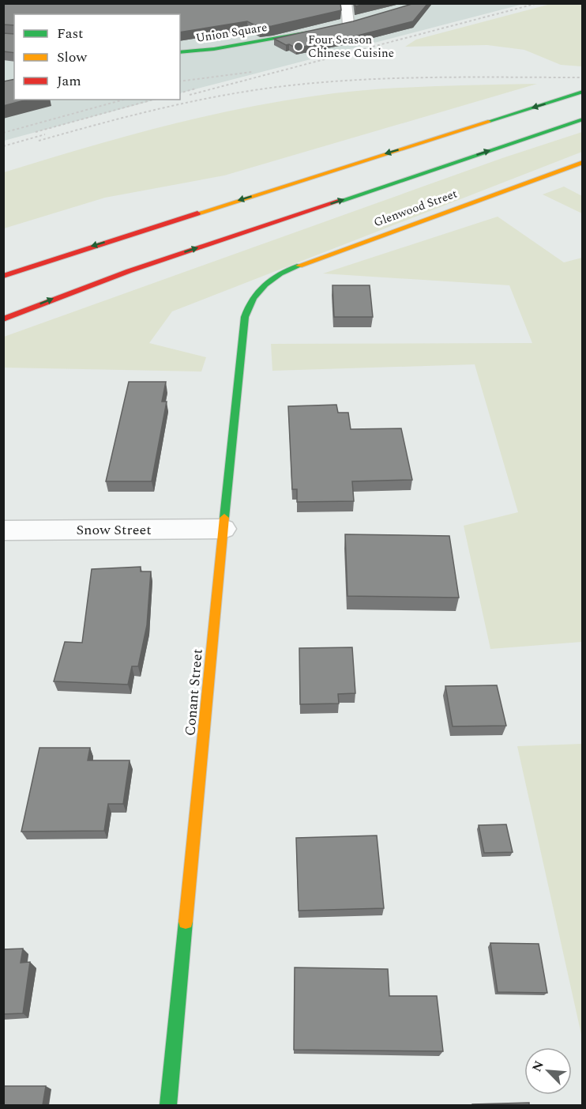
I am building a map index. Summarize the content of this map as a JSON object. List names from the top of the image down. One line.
{"streets":{"main road":["Union Square","Glenwood Street","Conant Street"],"street":["Snow Street"]},"crossings":[["Glenwood Street","Conant Street"],["Snow Street","Conant Street"]],"places":["Four Season Chinese Cuisine"],"legend":["Fast","Slow","Jam"],"north":"top left"}
